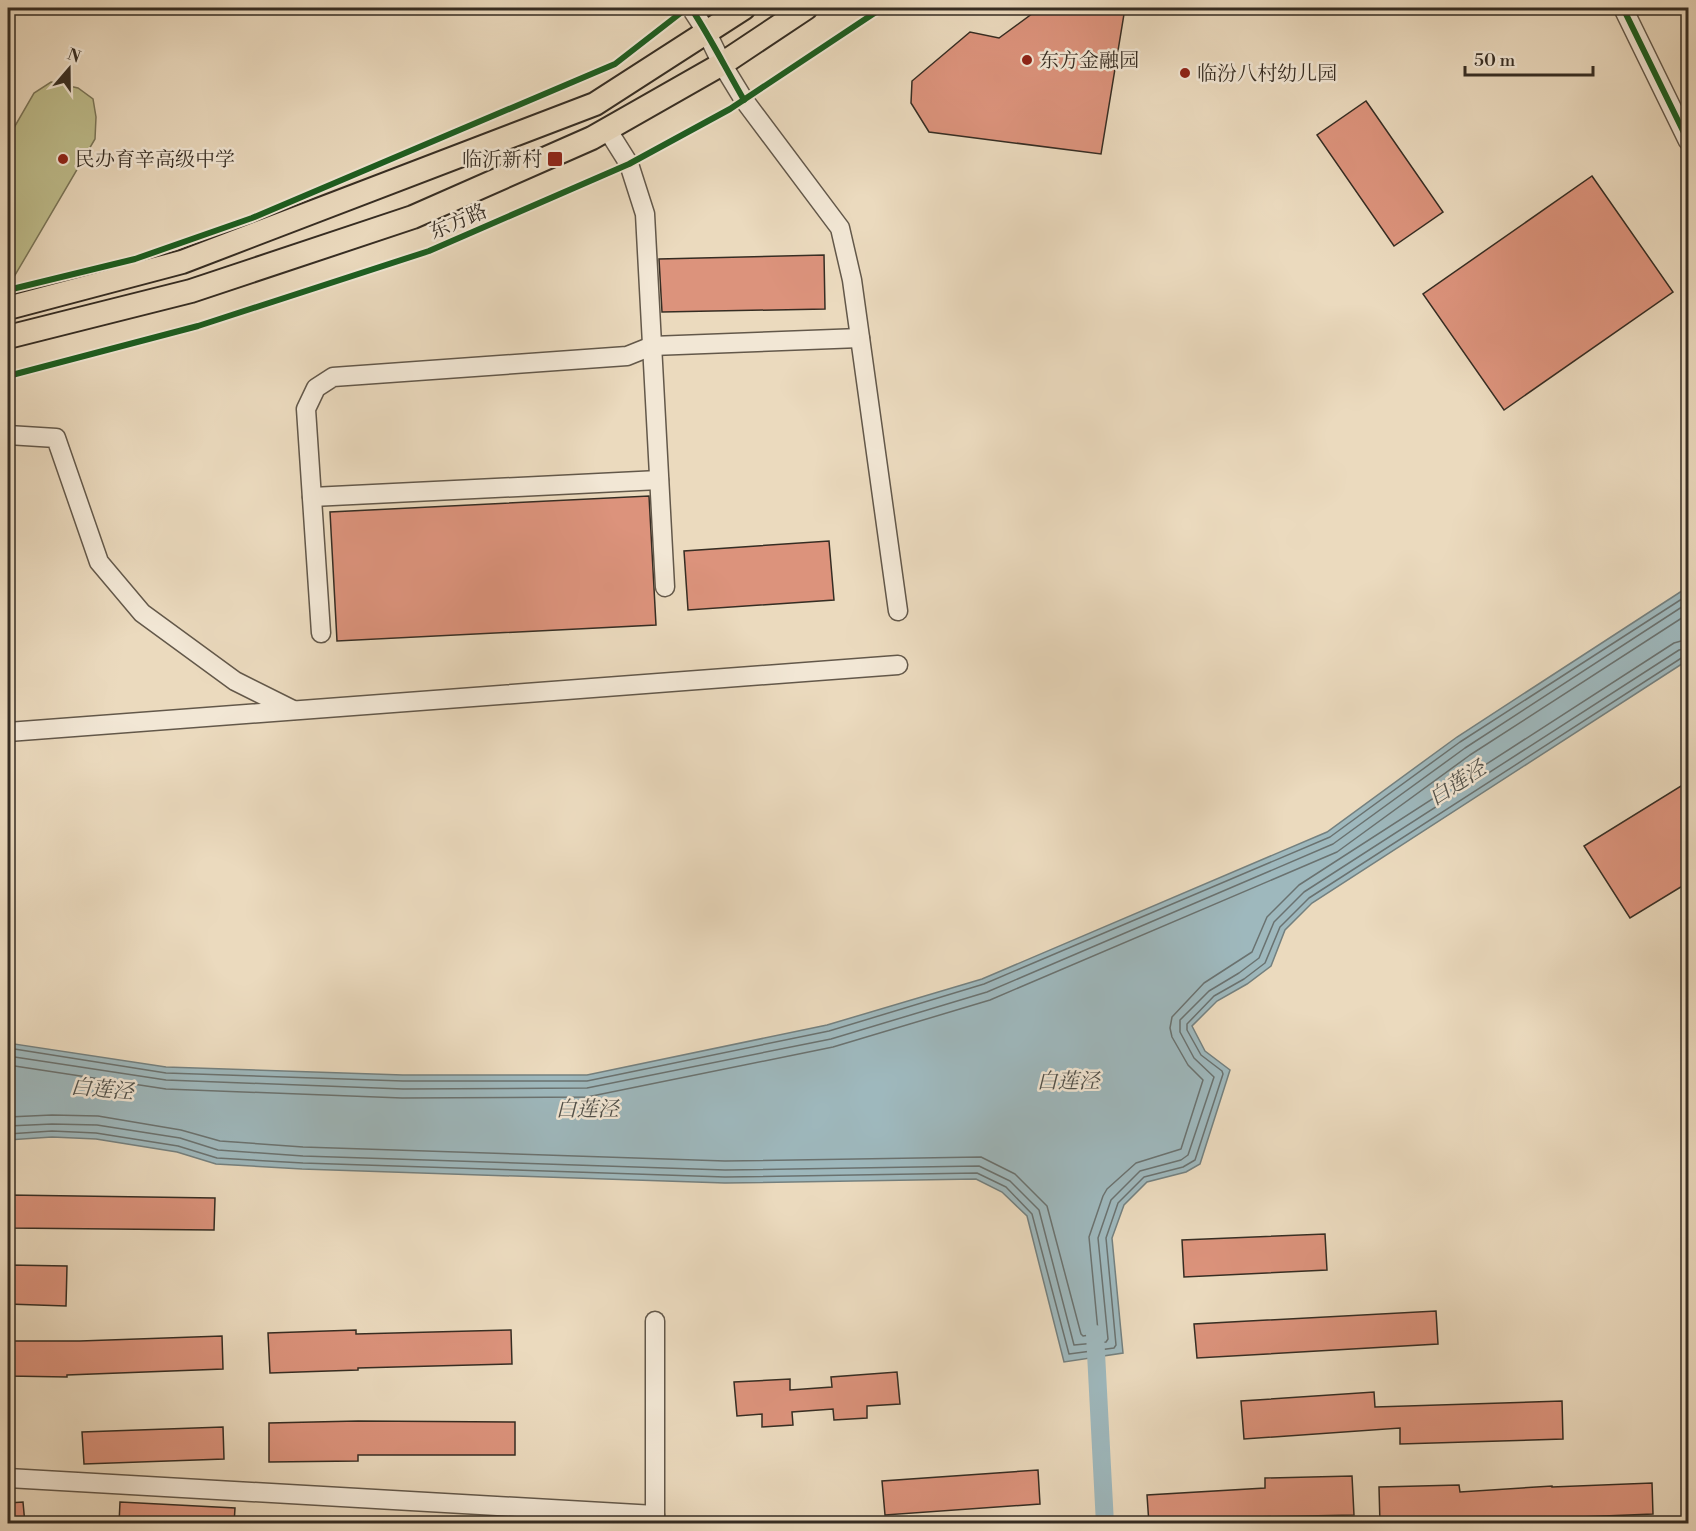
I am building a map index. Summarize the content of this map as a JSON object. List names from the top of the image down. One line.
{"streets":{"main road":["东方路"]},"water":["白莲泾"],"places":{"other":["东方金融园","临汾八村幼儿园","民办育辛高级中学"],"transit":["临沂新村"]},"scale_bar":"50 m","north":"top"}
